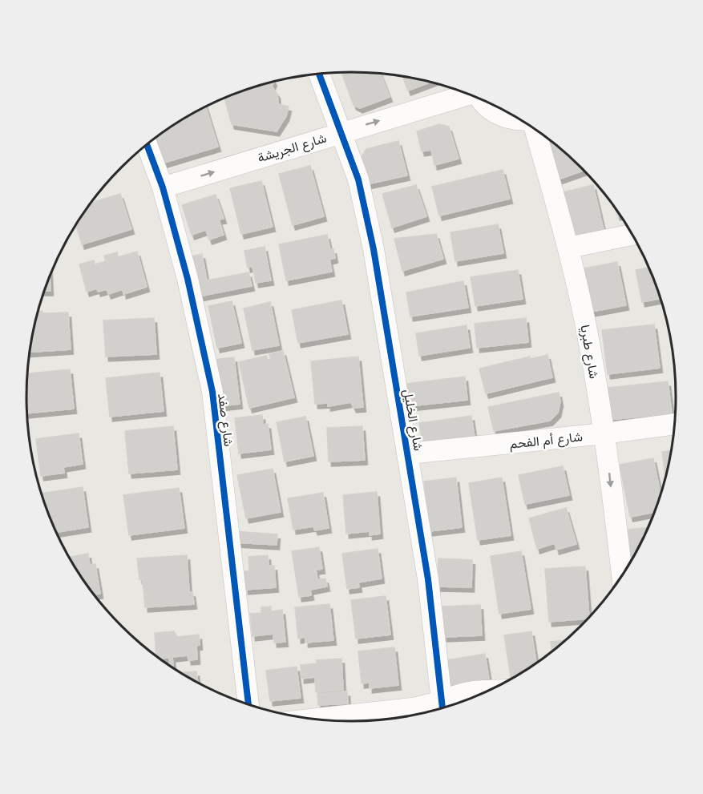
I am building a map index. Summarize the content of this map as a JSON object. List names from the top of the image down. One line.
{"streets":{"street":["شارع الجريشة","شارع طبريا","شارع صفد","شارع الخليل","شارع أم الفحم"]},"crossings":[["شارع الجريشة","شارع صفد"],["شارع الجريشة","شارع الخليل"],["شارع طبريا","شارع أم الفحم"],["شارع الخليل","شارع أم الفحم"]],"one_way":["شارع الجريشة"]}
